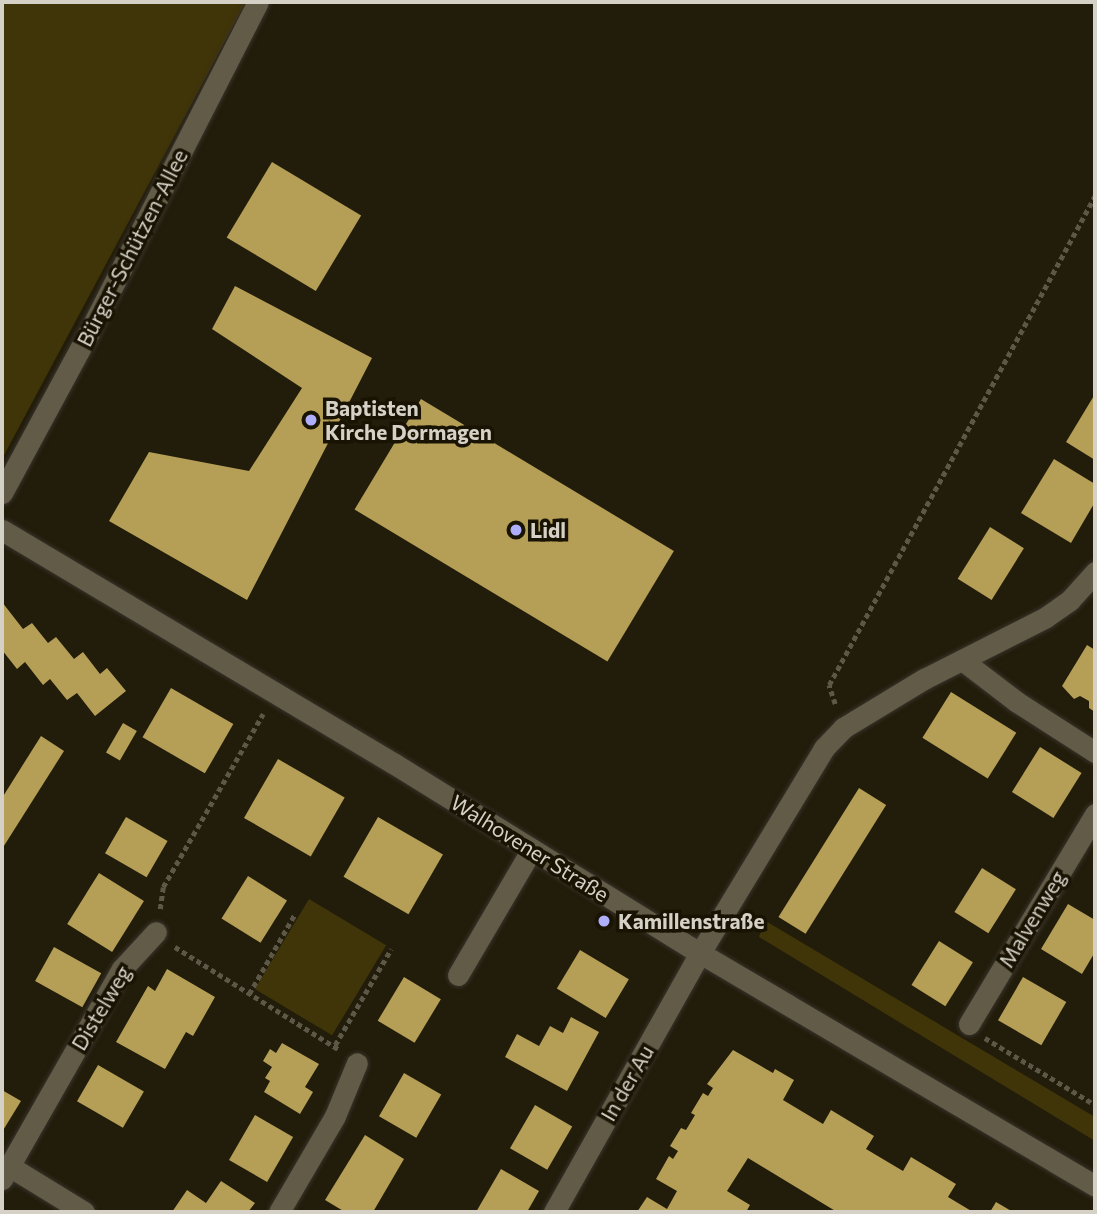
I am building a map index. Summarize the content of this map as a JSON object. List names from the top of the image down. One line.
{"streets":{"street":["Bürger-Schützen-Allee","Walhovener Straße","Malvenweg","Distelweg","In der Au"]},"crossings":[["Walhovener Straße","In der Au"]],"places":["Baptisten Kirche Dormagen","Lidl","Kamillenstraße"]}
